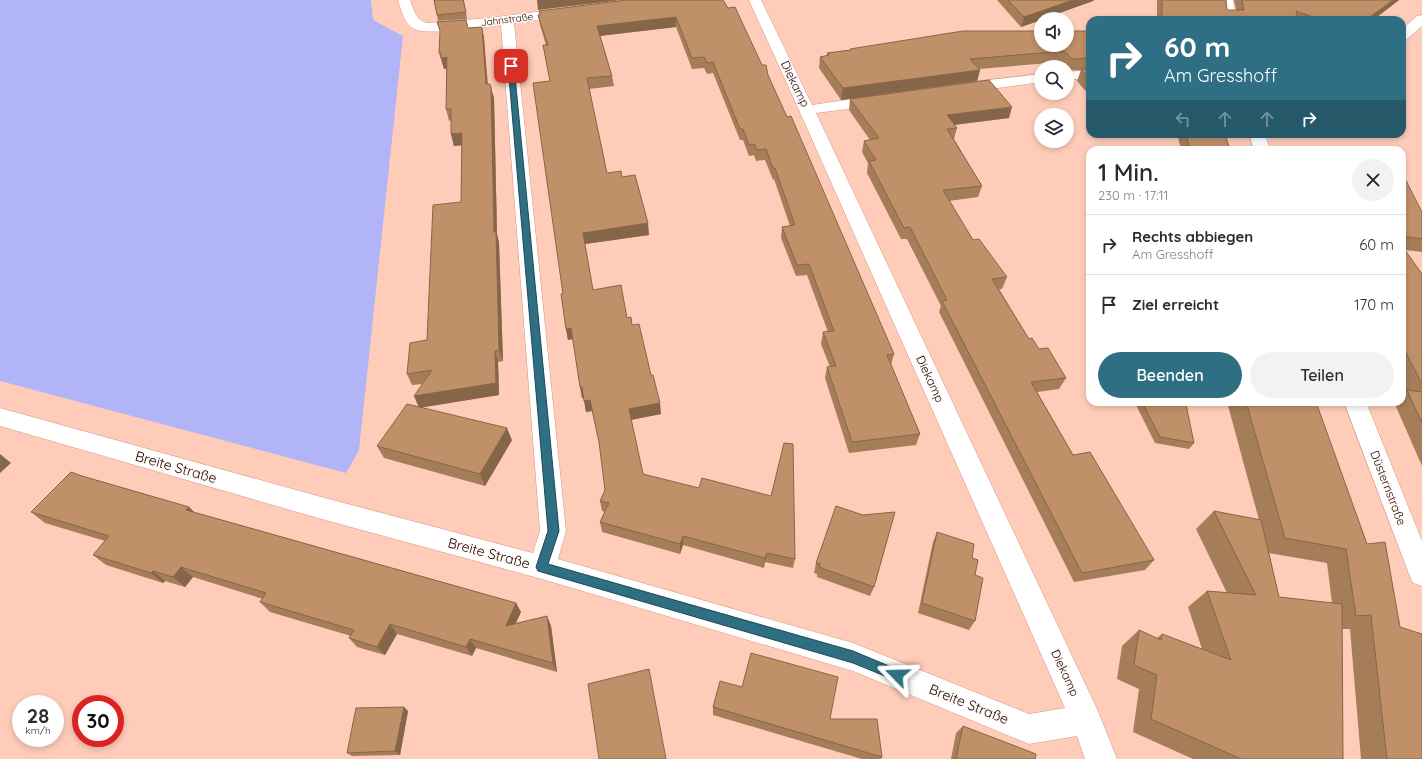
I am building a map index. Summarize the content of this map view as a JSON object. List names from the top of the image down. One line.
{"streets":{"street":["Jahnstraße","Diekamp","Breite Straße","Düsternstraße"]},"crossings":[["Diekamp","Breite Straße"]],"page":{"turn":["60 m","Am Gresshoff"],"heading":["1 Min.","230 m · 17:11"],"list":[{"name":"Rechts abbiegen","note":"Am Gresshoff","value":"60 m"},{"name":"Ziel erreicht","value":"170 m"}],"buttons":["Beenden","Teilen"],"speed":"28 km/h","limit":"30"}}
